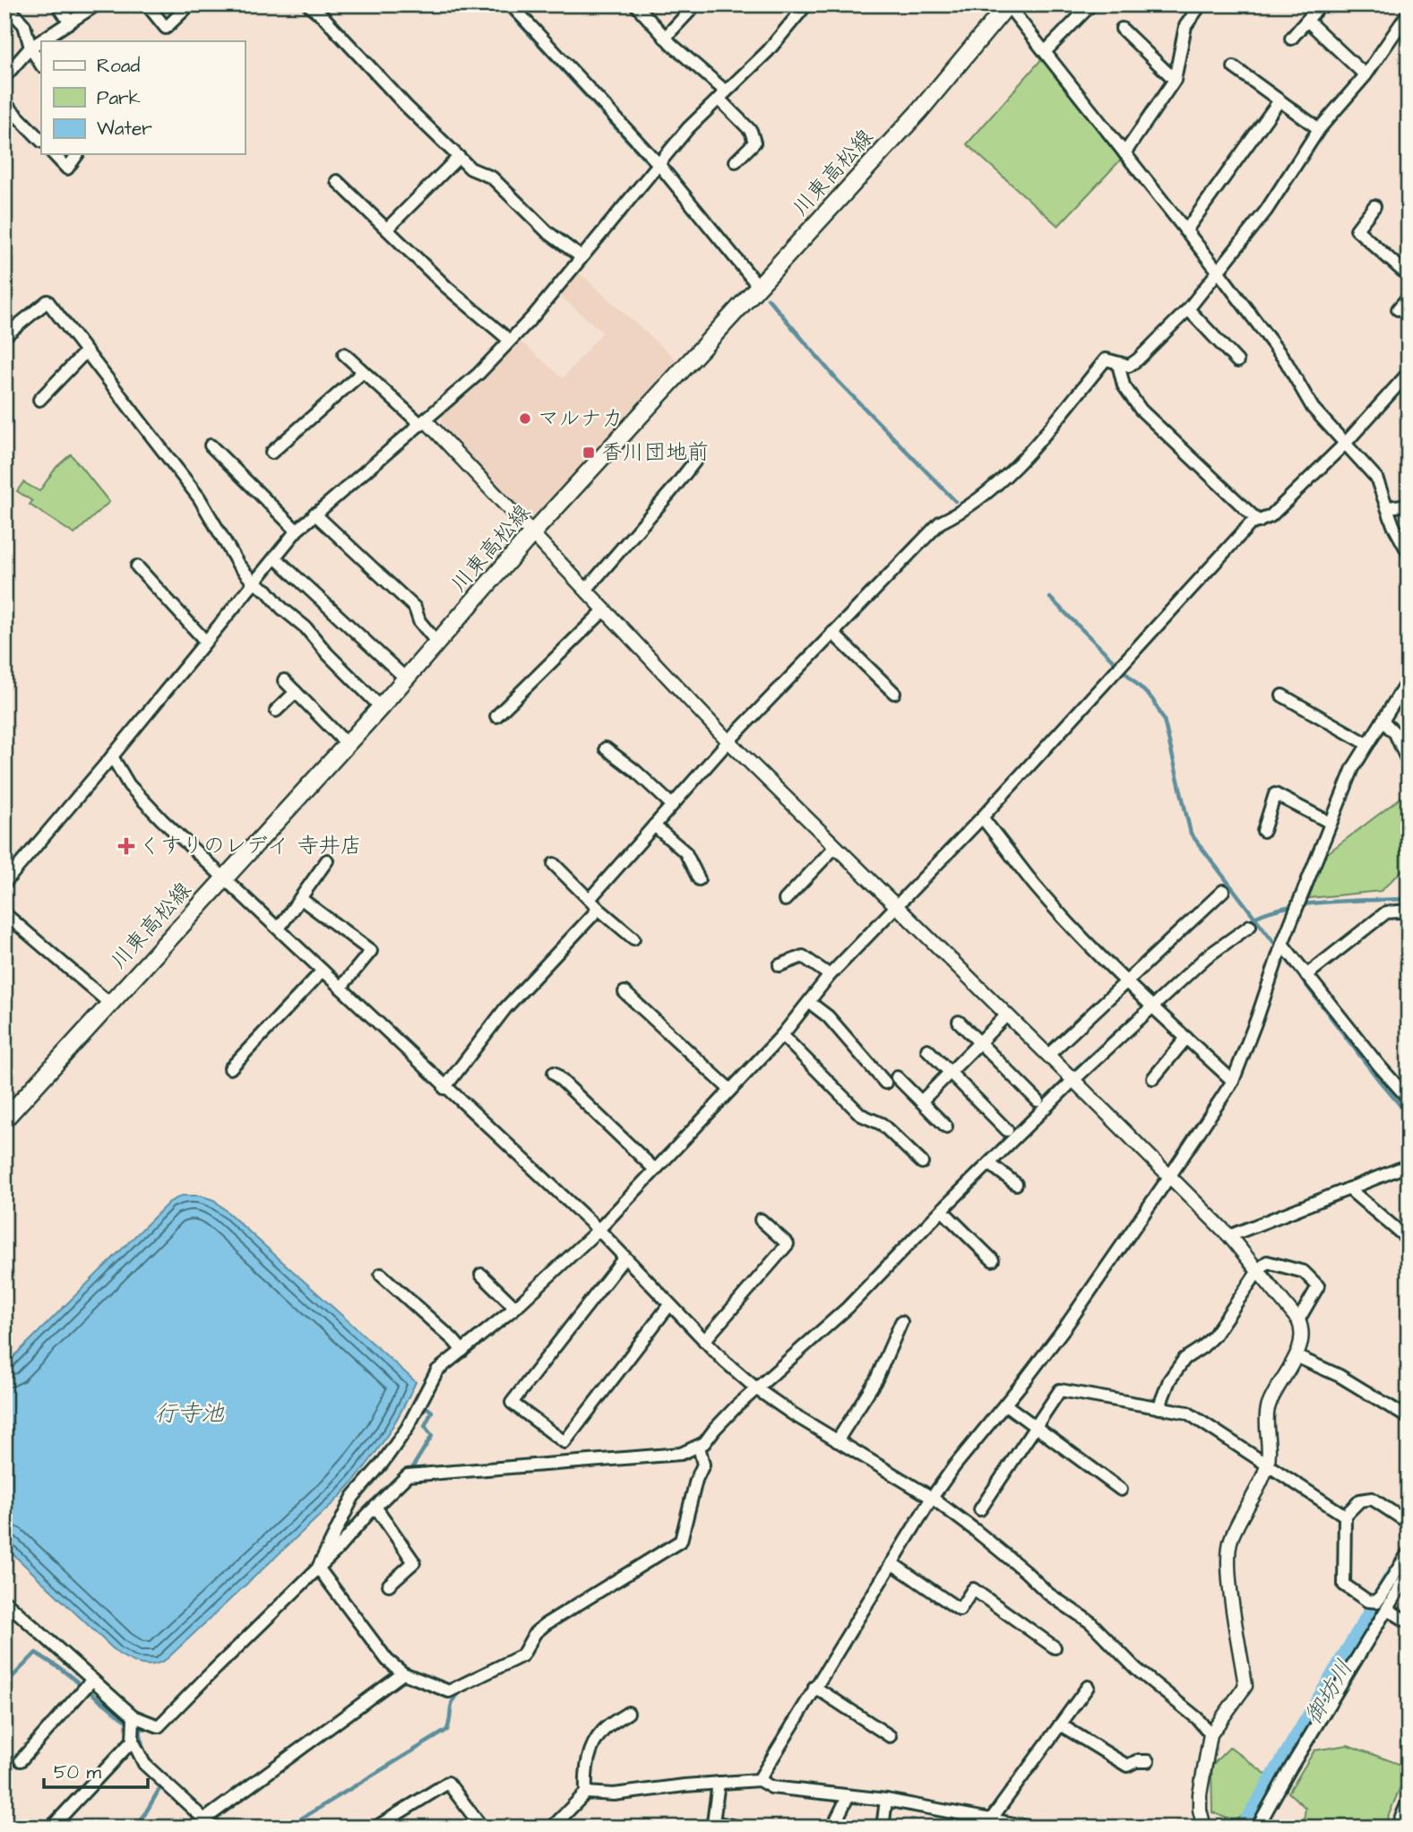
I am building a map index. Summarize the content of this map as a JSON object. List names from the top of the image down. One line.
{"streets":{"main road":["川東高松線"]},"water":["行寺池","御坊川"],"places":{"other":["マルナカ"],"transit":["香川団地前"],"health":["くすりのレデイ 寺井店"]},"legend":["Road","Park","Water"],"scale_bar":"50 m"}
